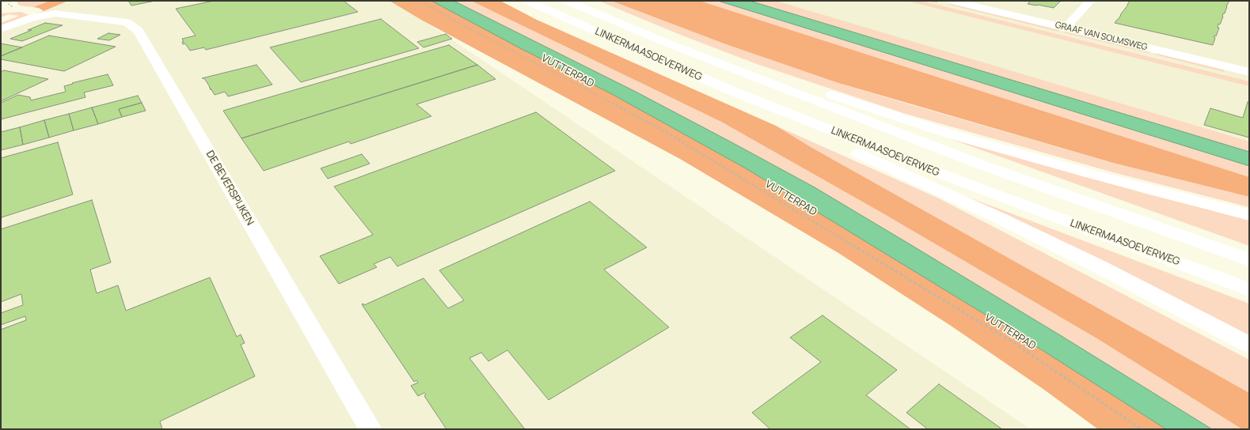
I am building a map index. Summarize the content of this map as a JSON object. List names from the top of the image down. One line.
{"streets":{"main road":["GRAAF VAN SOLMSWEG","LINKERMAASOEVERWEG","DE BEVERSPIJKEN"],"path":["VUTTERPAD"]}}
